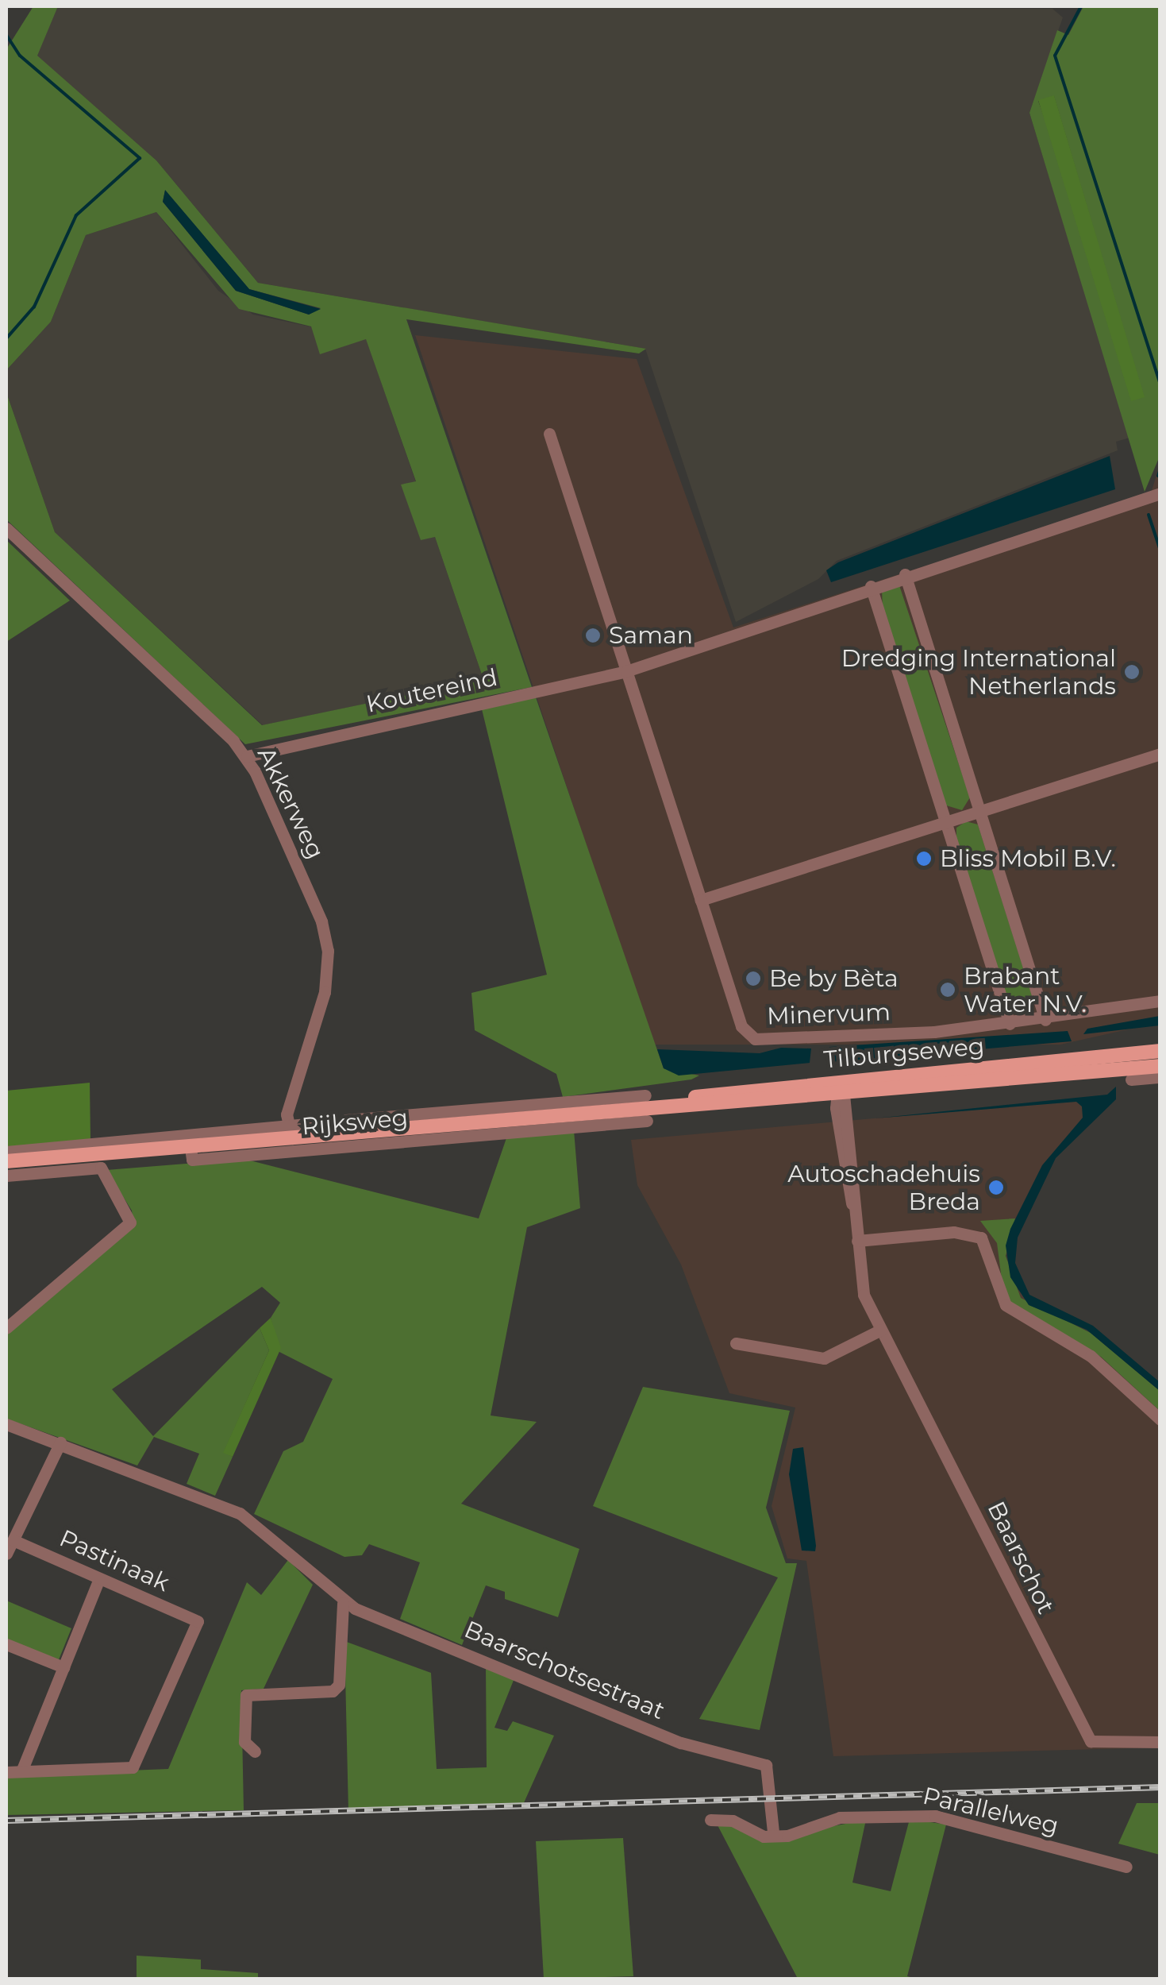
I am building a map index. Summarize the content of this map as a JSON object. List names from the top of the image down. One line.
{"streets":{"main road":["Tilburgseweg","Rijksweg"],"street":["Koutereind","Akkerweg","Minervum","Baarschot","Pastinaak","Baarschotsestraat","Parallelweg"]},"crossings":[["Koutereind","Akkerweg"],["Koutereind","Minervum"],["Akkerweg","Rijksweg"],["Tilburgseweg","Rijksweg"],["Tilburgseweg","Baarschot"],["Baarschotsestraat","Parallelweg"]],"places":["Saman","Dredging International Netherlands","Bliss Mobil B.V.","Be by Bèta","Brabant Water N.V.","Autoschadehuis Breda"]}
